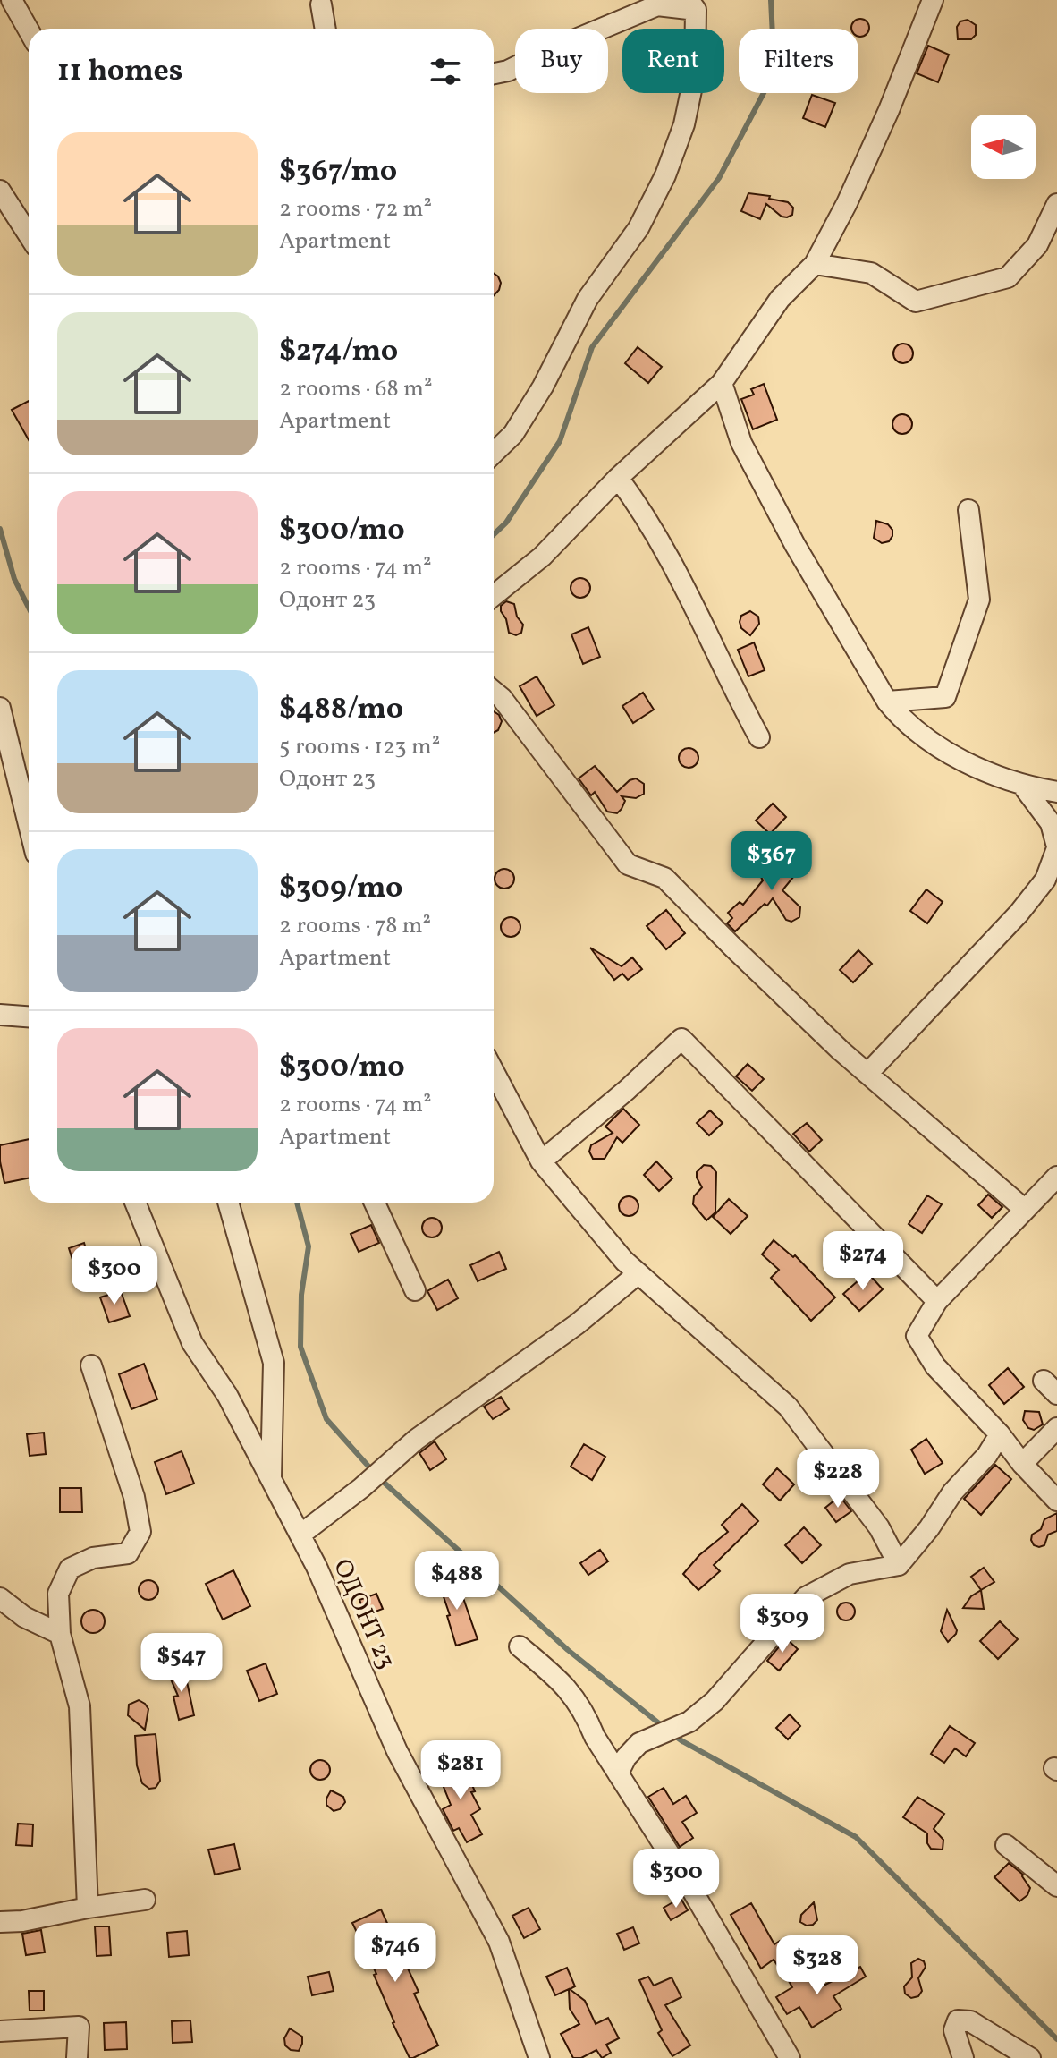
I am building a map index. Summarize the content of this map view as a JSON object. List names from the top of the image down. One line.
{"streets":{"street":["ОДОНТ 23"]},"north":"left","page":{"chip":["Buy","Rent","Filters"],"heading":"11 homes","list":[{"name":"$367/mo","note":"2 rooms · 72 m² · Apartment"},{"name":"$274/mo","note":"2 rooms · 68 m² · Apartment"},{"name":"$300/mo","note":"2 rooms · 74 m² · Одонт 23"},{"name":"$488/mo","note":"5 rooms · 123 m² · Одонт 23"},{"name":"$309/mo","note":"2 rooms · 78 m² · Apartment"},{"name":"$300/mo","note":"2 rooms · 74 m² · Apartment"}],"price":["$367","$274","$300","$228","$488","$309","$547","$281","$300","$746","$328"]}}
